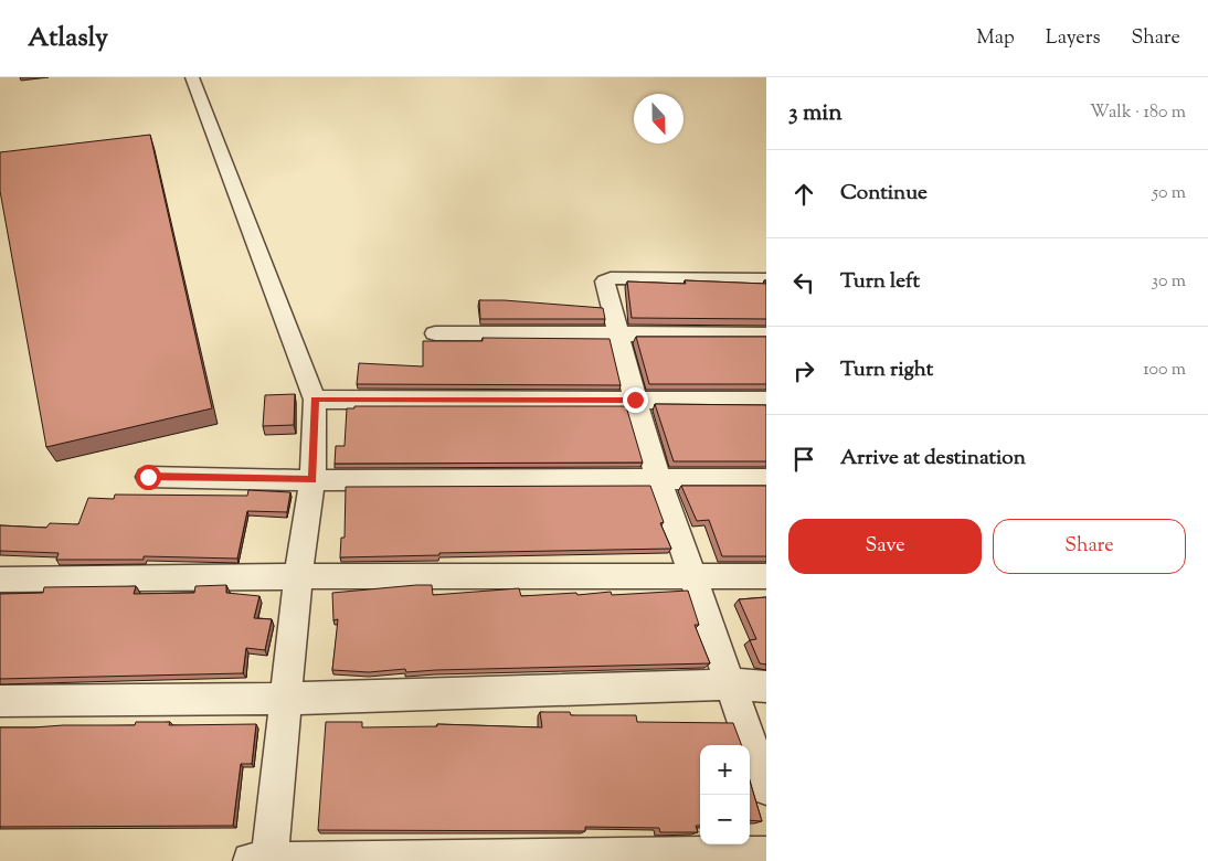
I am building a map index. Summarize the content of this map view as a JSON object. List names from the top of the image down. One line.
{"north":"bottom","page":{"header":"Atlasly","nav":["Map","Layers","Share"],"heading":["3 min","Walk · 180 m"],"list":[["Continue","50 m"],["Turn left","30 m"],["Turn right","100 m"],"Arrive at destination"],"buttons":["Save","Share"],"map_buttons":["+","−"]}}
